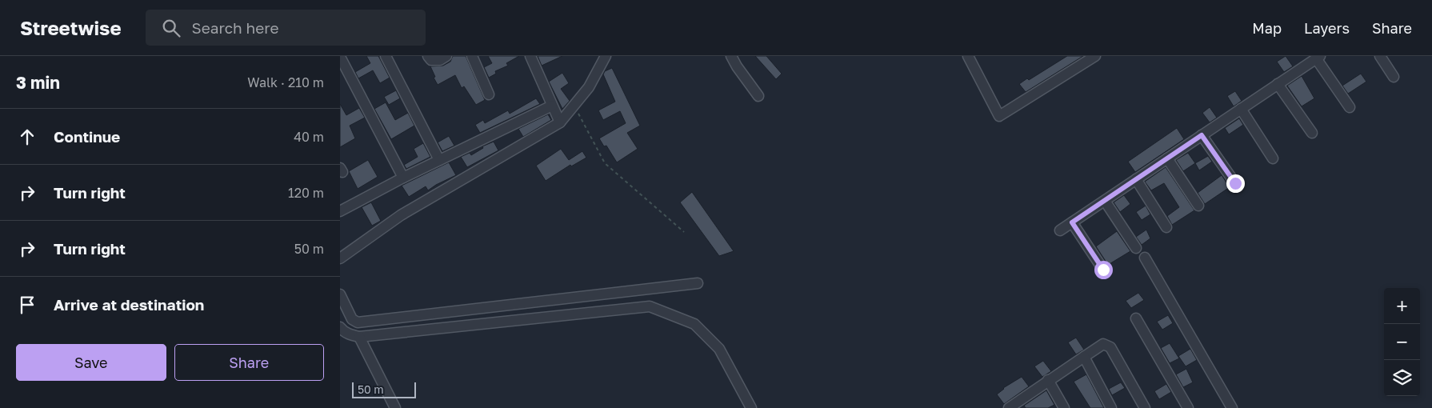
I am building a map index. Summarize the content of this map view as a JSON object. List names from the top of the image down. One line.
{"scale_bar":"50 m","page":{"header":"Streetwise","search":"Search here","nav":["Map","Layers","Share"],"heading":["3 min","Walk · 210 m"],"list":[["Continue","40 m"],["Turn right","120 m"],["Turn right","50 m"],"Arrive at destination"],"map_buttons":["+","−"],"buttons":["Save","Share"],"scale":"50 m"}}
